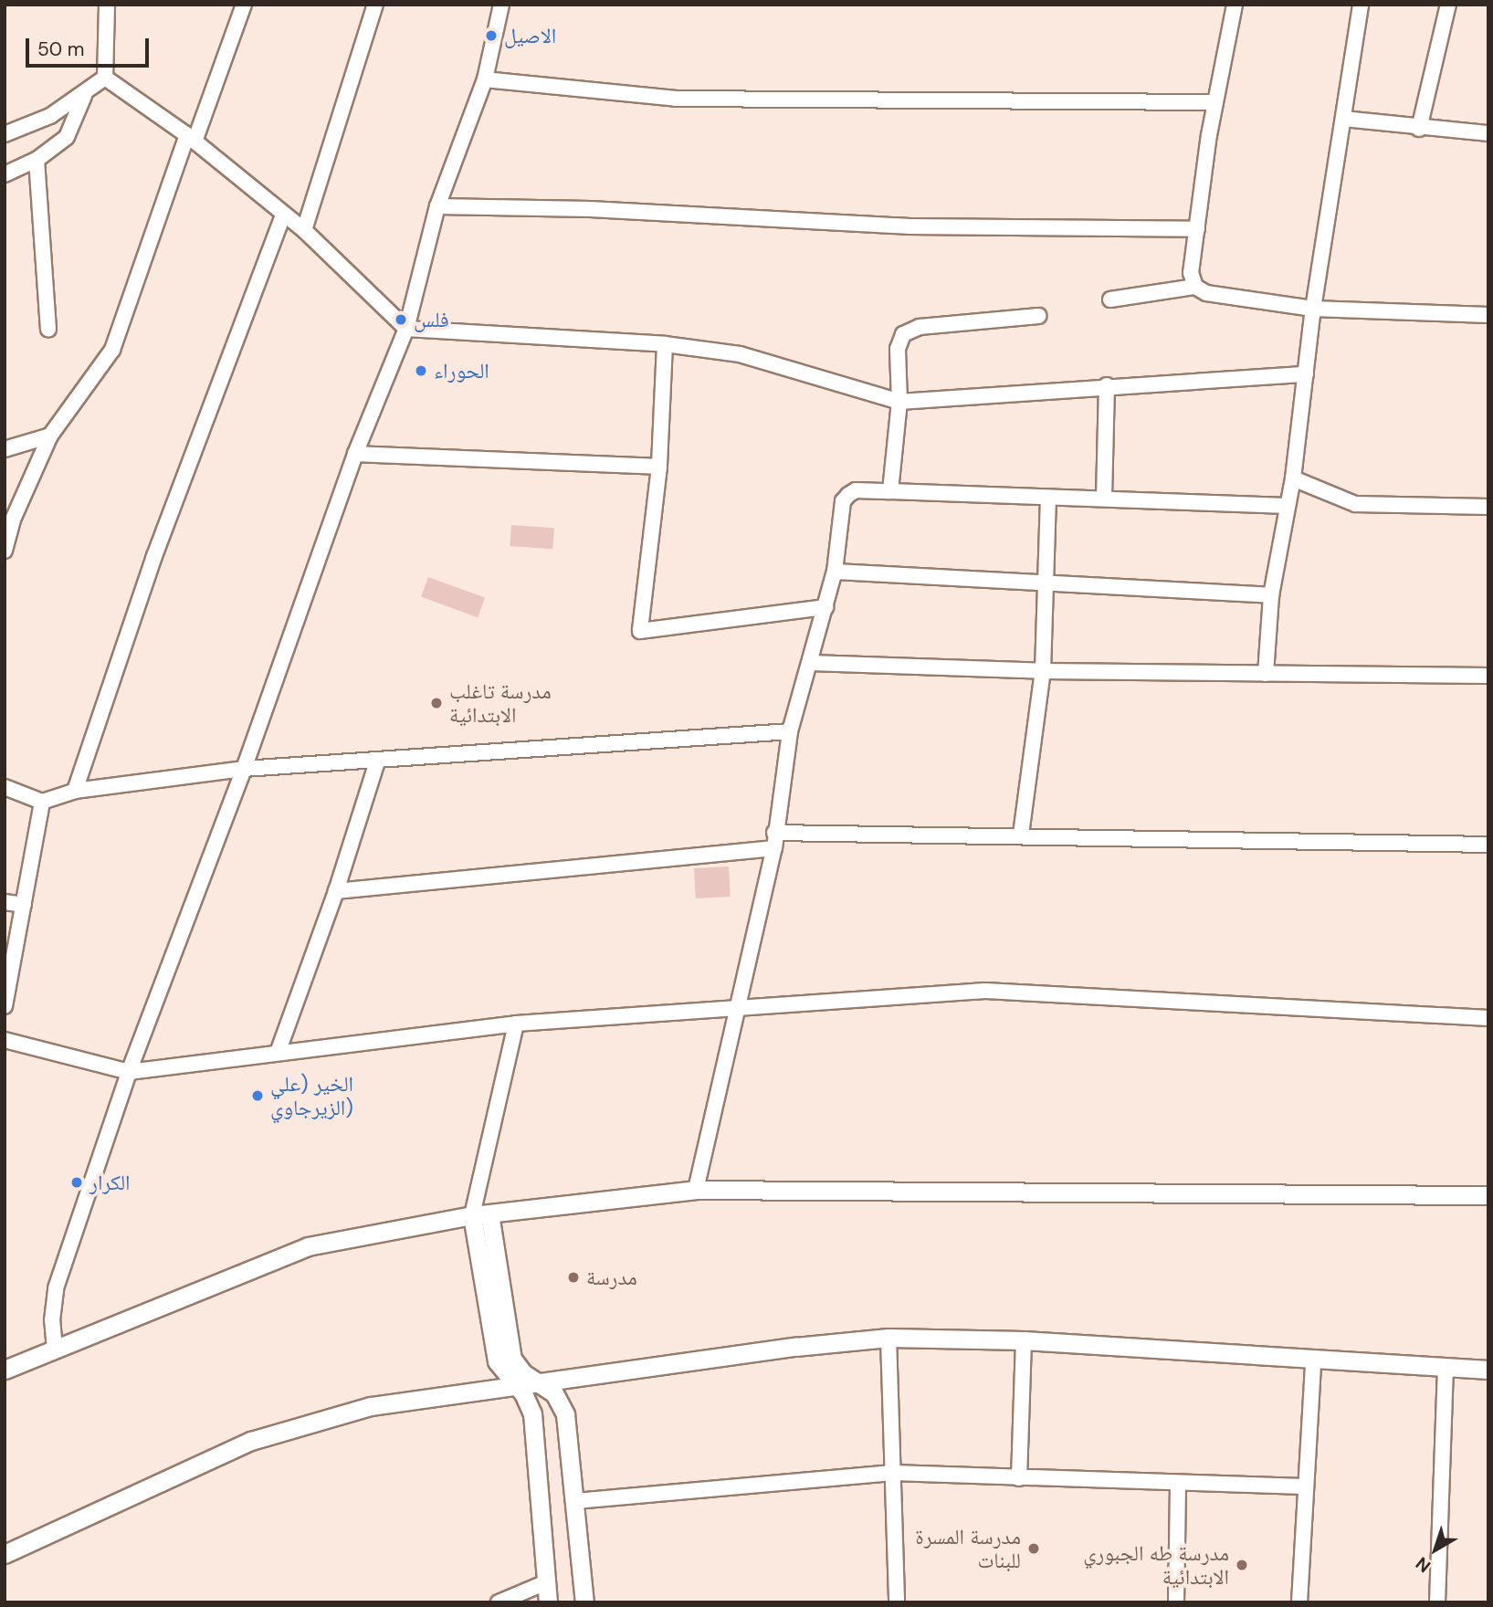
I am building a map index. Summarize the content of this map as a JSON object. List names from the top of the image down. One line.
{"places":["الاصيل","فلس","الحوراء","مدرسة تاغلب الابتدائية","الخير (علي الزيرجاوي)","الكرار","مدرسة","مدرسة المسرة للبنات","مدرسة طه الجبوري الابتدائية"],"scale_bar":"50 m","north":"bottom left"}
